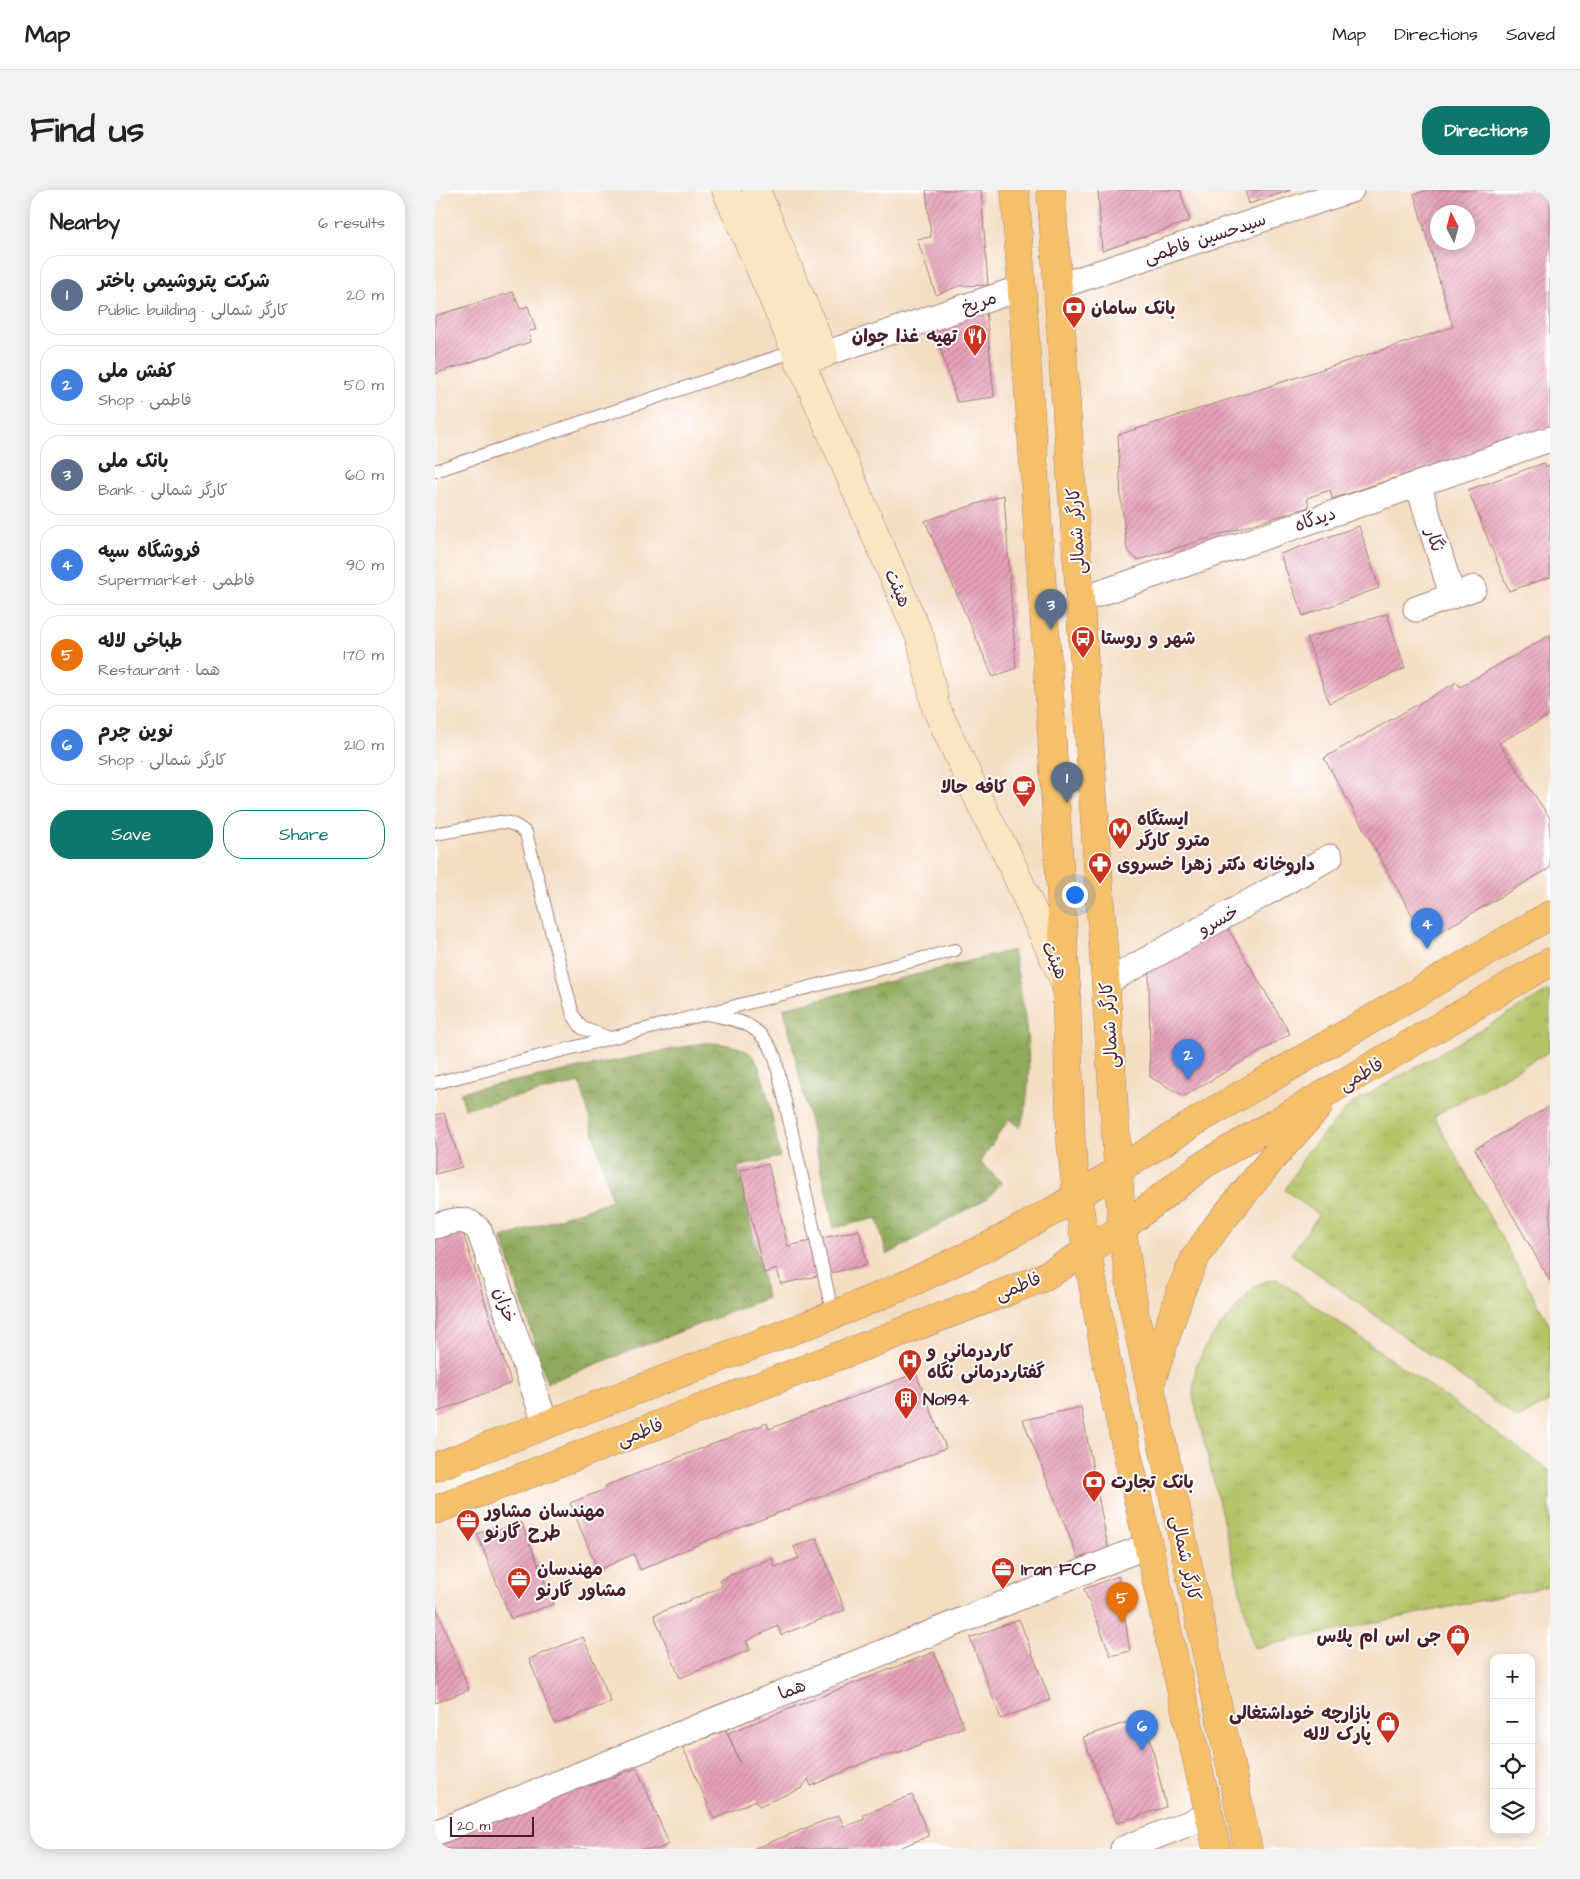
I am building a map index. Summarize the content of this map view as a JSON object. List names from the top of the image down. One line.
{"streets":{"main road":["کارگر شمالی","فاطمی"],"street":["سیدحسین فاطمی","مریخ","دیدگاه","نگار","هیئت","خسرو","خزان","هما"]},"crossings":[["سیدحسین فاطمی","کارگر شمالی"],["مریخ","کارگر شمالی"],["مریخ","هیئت"],["دیدگاه","کارگر شمالی"],["دیدگاه","نگار"],["کارگر شمالی","هیئت"],["کارگر شمالی","خسرو"],["کارگر شمالی","فاطمی"],["کارگر شمالی","هما"]],"places":{"bank":["بانک سامان","بانک تجارت"],"restaurant":["تهیه غذا جوان"],"bus stop":["شهر و روستا"],"cafe":["کافه حالا"],"metro station":["ایستگاه مترو کارگر"],"pharmacy":["داروخانه دکتر زهرا خسروی"],"hospital":["کاردرمانی و گفتاردرمانی نگاه"],"building":["No194"],"office":["مهندسان مشاور طرح گارنو","Iran FCP","مهندسان مشاور گارنو"],"shop":["جی اس ام پلاس","بازارچه خوداشتغالی پارک لاله"]},"scale_bar":"20 m","north":"top","page":{"header":"Map","nav":["Map","Directions","Saved"],"title":"Find us","buttons":["Directions",["Save","Share"]],"heading":["Nearby","6 results"],"list":[{"mark":"1","name":"شرکت پتروشیمی باختر","note":"Public building · کارگر شمالی","value":"20 m"},{"mark":"2","name":"کفش ملی","note":"Shop · فاطمی","value":"50 m"},{"mark":"3","name":"بانک ملی","note":"Bank · کارگر شمالی","value":"60 m"},{"mark":"4","name":"فروشگاه سپه","note":"Supermarket · فاطمی","value":"90 m"},{"mark":"5","name":"طباخی لاله","note":"Restaurant · هما","value":"170 m"},{"mark":"6","name":"نوین چرم","note":"Shop · کارگر شمالی","value":"210 m"}],"pins":["3","1","4","2","5","6"],"map_buttons":["+","−"],"scale":"20 m"}}
